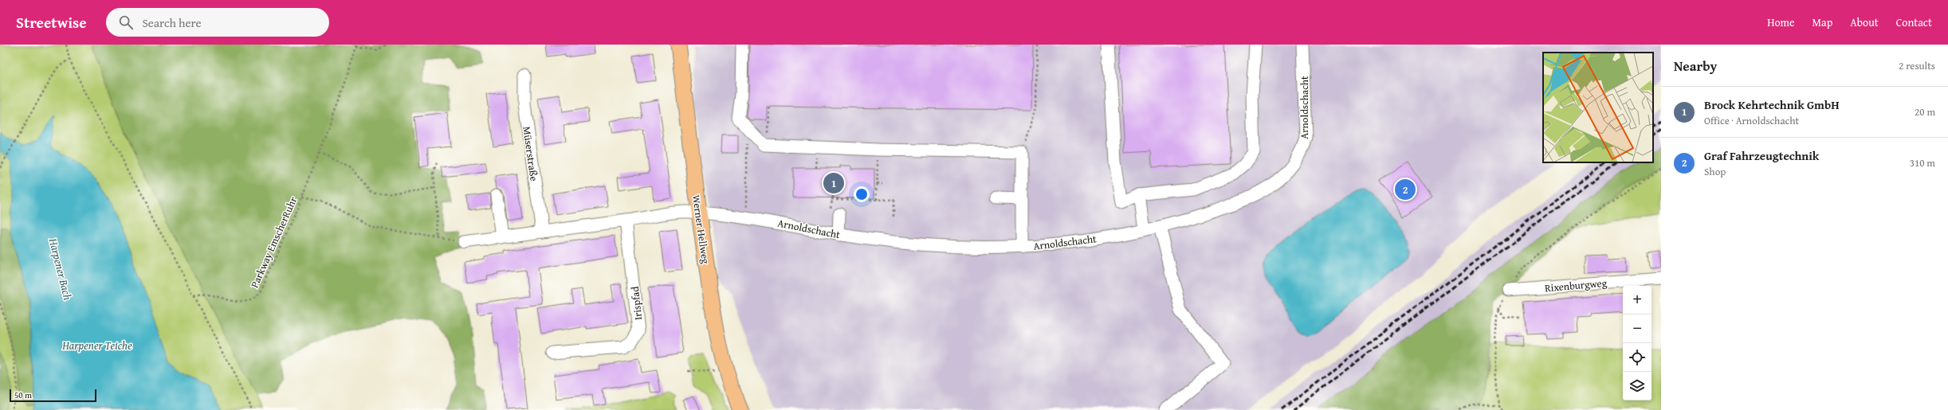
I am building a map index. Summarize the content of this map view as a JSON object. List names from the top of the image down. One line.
{"streets":{"main road":["Werner Hellweg"],"street":["Arnoldschacht","Müserstraße","Rixenburgweg","Irispfad"],"path":["Parkway EmscherRuhr"]},"crossings":[["Arnoldschacht","Werner Hellweg"]],"water":["Harpener Bach","Harpener Teiche"],"scale_bar":"50 m","page":{"header":"Streetwise","search":"Search here","nav":["Home","Map","About","Contact"],"heading":["Nearby","2 results"],"list":[{"mark":"1","name":"Brock Kehrtechnik GmbH","note":"Office · Arnoldschacht","value":"20 m"},{"mark":"2","name":"Graf Fahrzeugtechnik","note":"Shop","value":"310 m"}],"pins":["1","2"],"map_buttons":["+","−"],"scale":"50 m"}}
